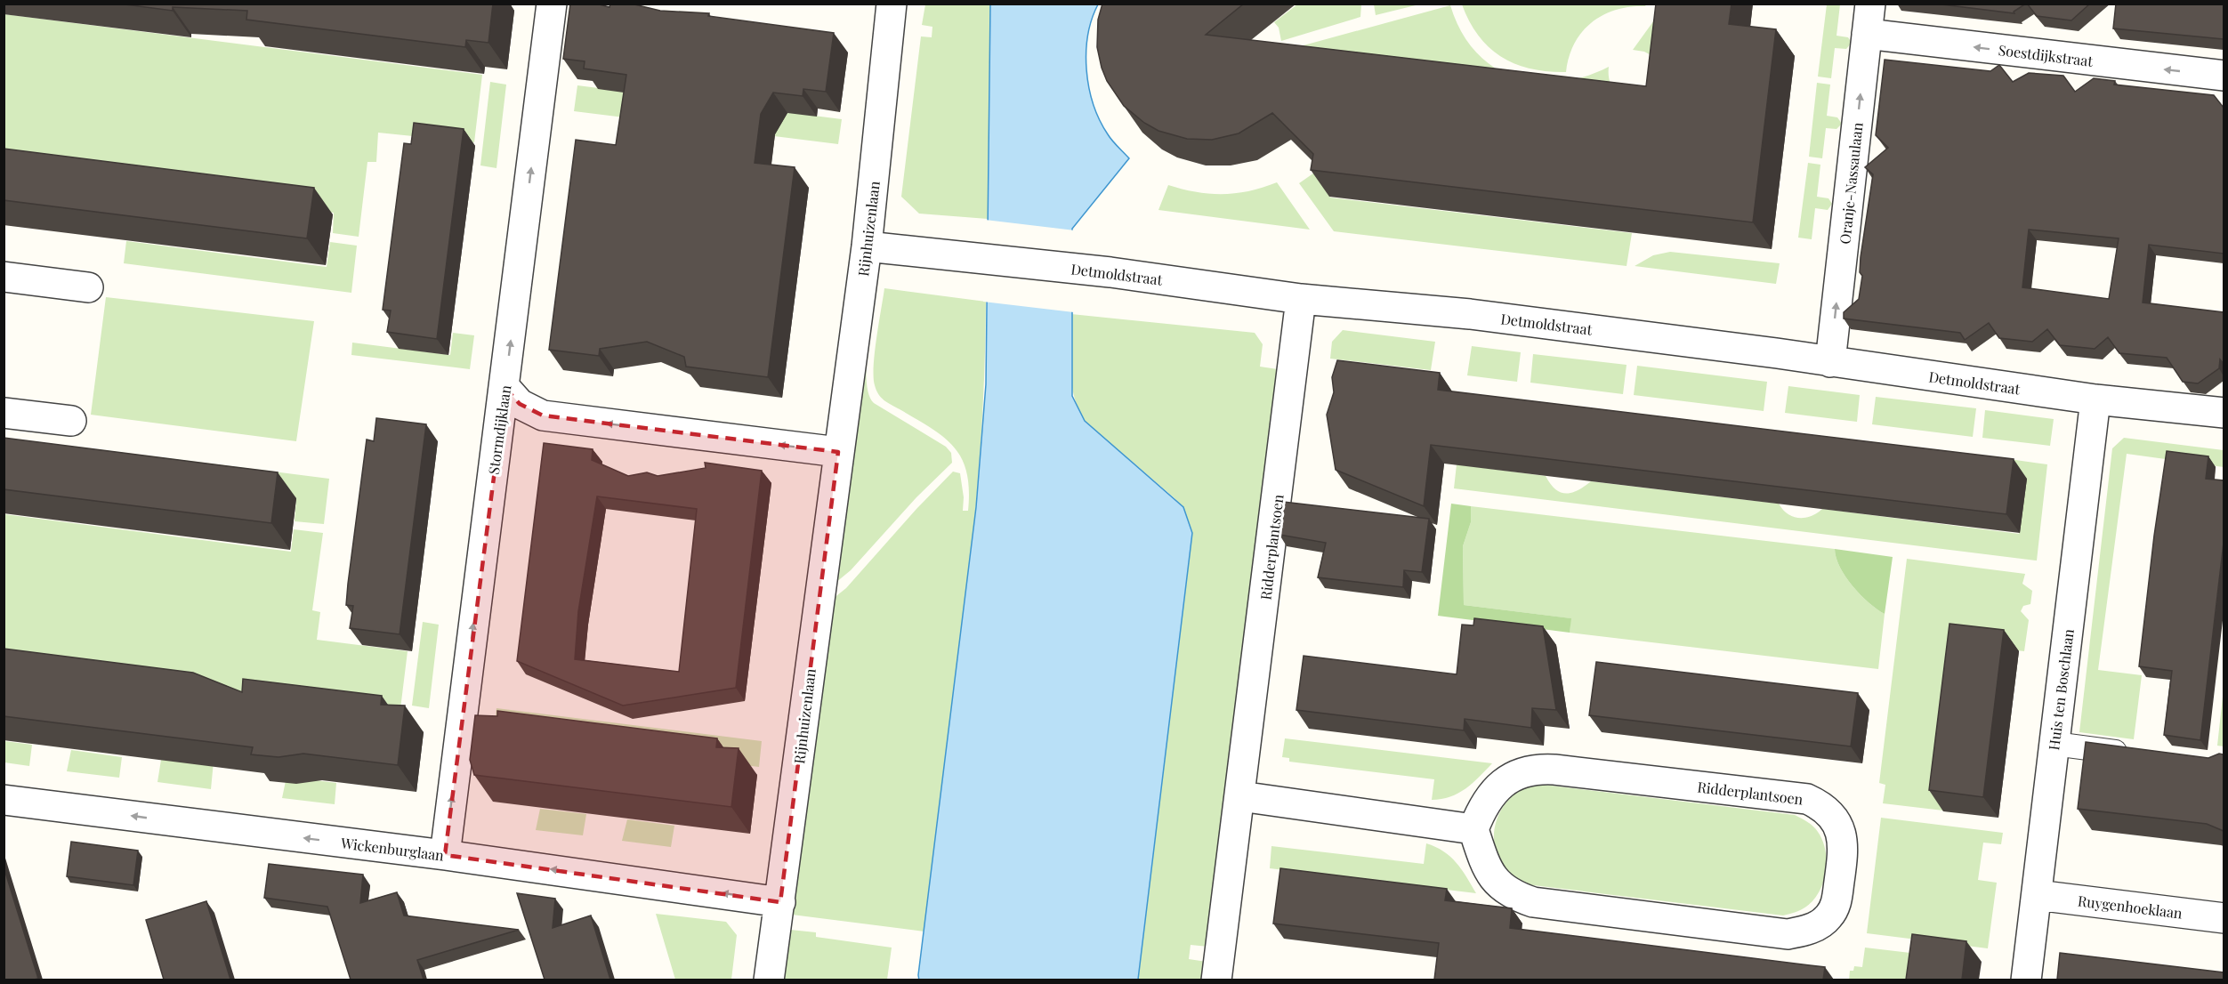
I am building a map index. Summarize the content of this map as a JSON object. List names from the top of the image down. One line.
{"streets":{"street":["Soestdijkstraat","Oranje-Nassaulaan","Rijnhuizenlaan","Detmoldstraat","Stormdijklaan","Ridderplantsoen","Huis ten Boschlaan","Wickenburglaan","Ruygenhoeklaan"]},"crossings":[["Soestdijkstraat","Oranje-Nassaulaan"],["Oranje-Nassaulaan","Detmoldstraat"],["Rijnhuizenlaan","Detmoldstraat"],["Rijnhuizenlaan","Wickenburglaan"],["Detmoldstraat","Ridderplantsoen"],["Detmoldstraat","Huis ten Boschlaan"],["Stormdijklaan","Wickenburglaan"],["Huis ten Boschlaan","Ruygenhoeklaan"]],"one_way":["Soestdijkstraat","Oranje-Nassaulaan","Stormdijklaan","Wickenburglaan"]}
